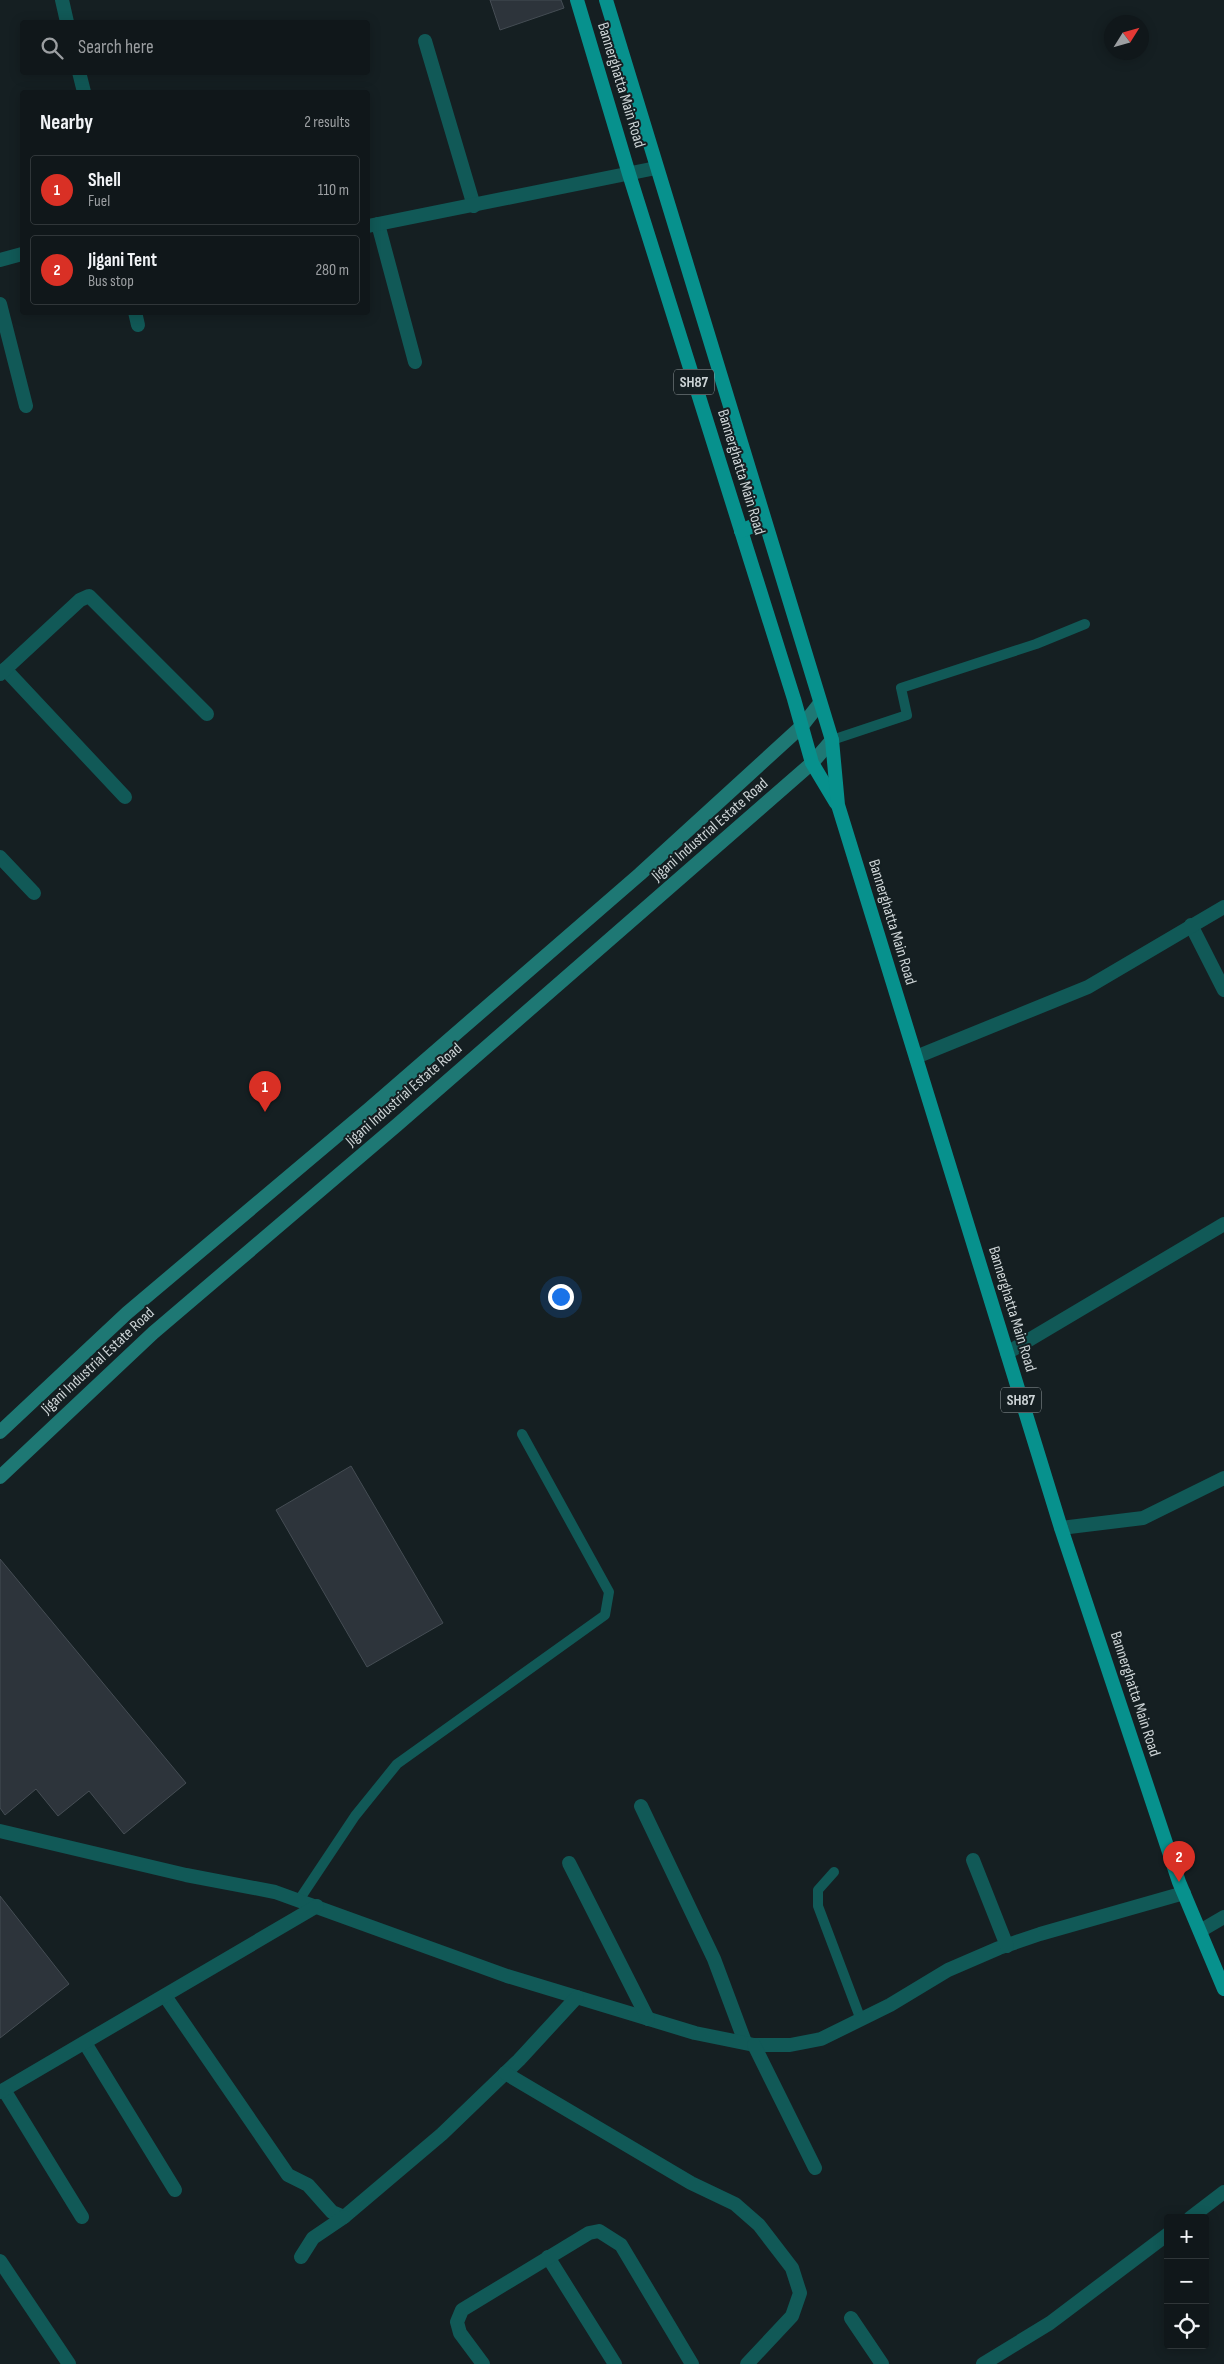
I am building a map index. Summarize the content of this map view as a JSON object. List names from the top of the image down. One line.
{"streets":{"main road":["Bannerghatta Main Road","SH87","Jigani Industrial Estate Road"]},"crossings":[["Bannerghatta Main Road","Jigani Industrial Estate Road"]],"north":"top right","page":{"search":"Search here","heading":["Nearby","2 results"],"list":[{"mark":"1","name":"Shell","note":"Fuel","value":"110 m"},{"mark":"2","name":"Jigani Tent","note":"Bus stop","value":"280 m"}],"pins":["1","2"],"map_buttons":["+","−"]}}
